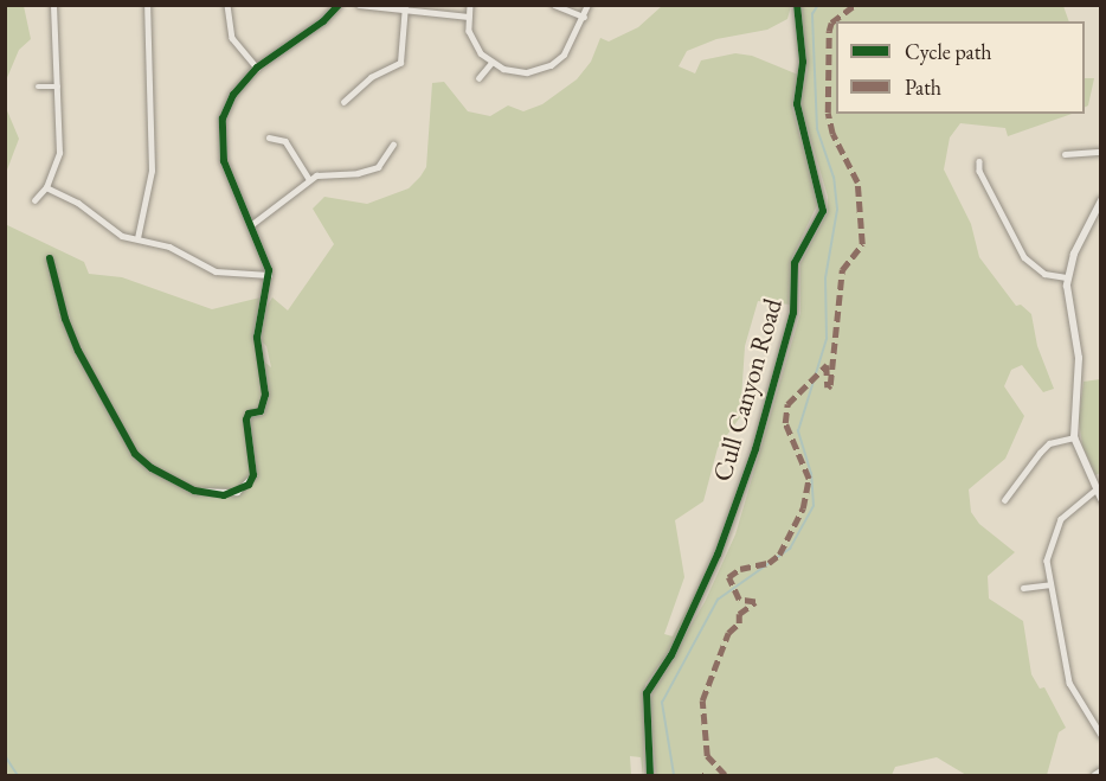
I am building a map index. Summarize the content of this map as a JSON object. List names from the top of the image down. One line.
{"streets":{"street":["Cull Canyon Road"]},"legend":["Cycle path","Path"]}
